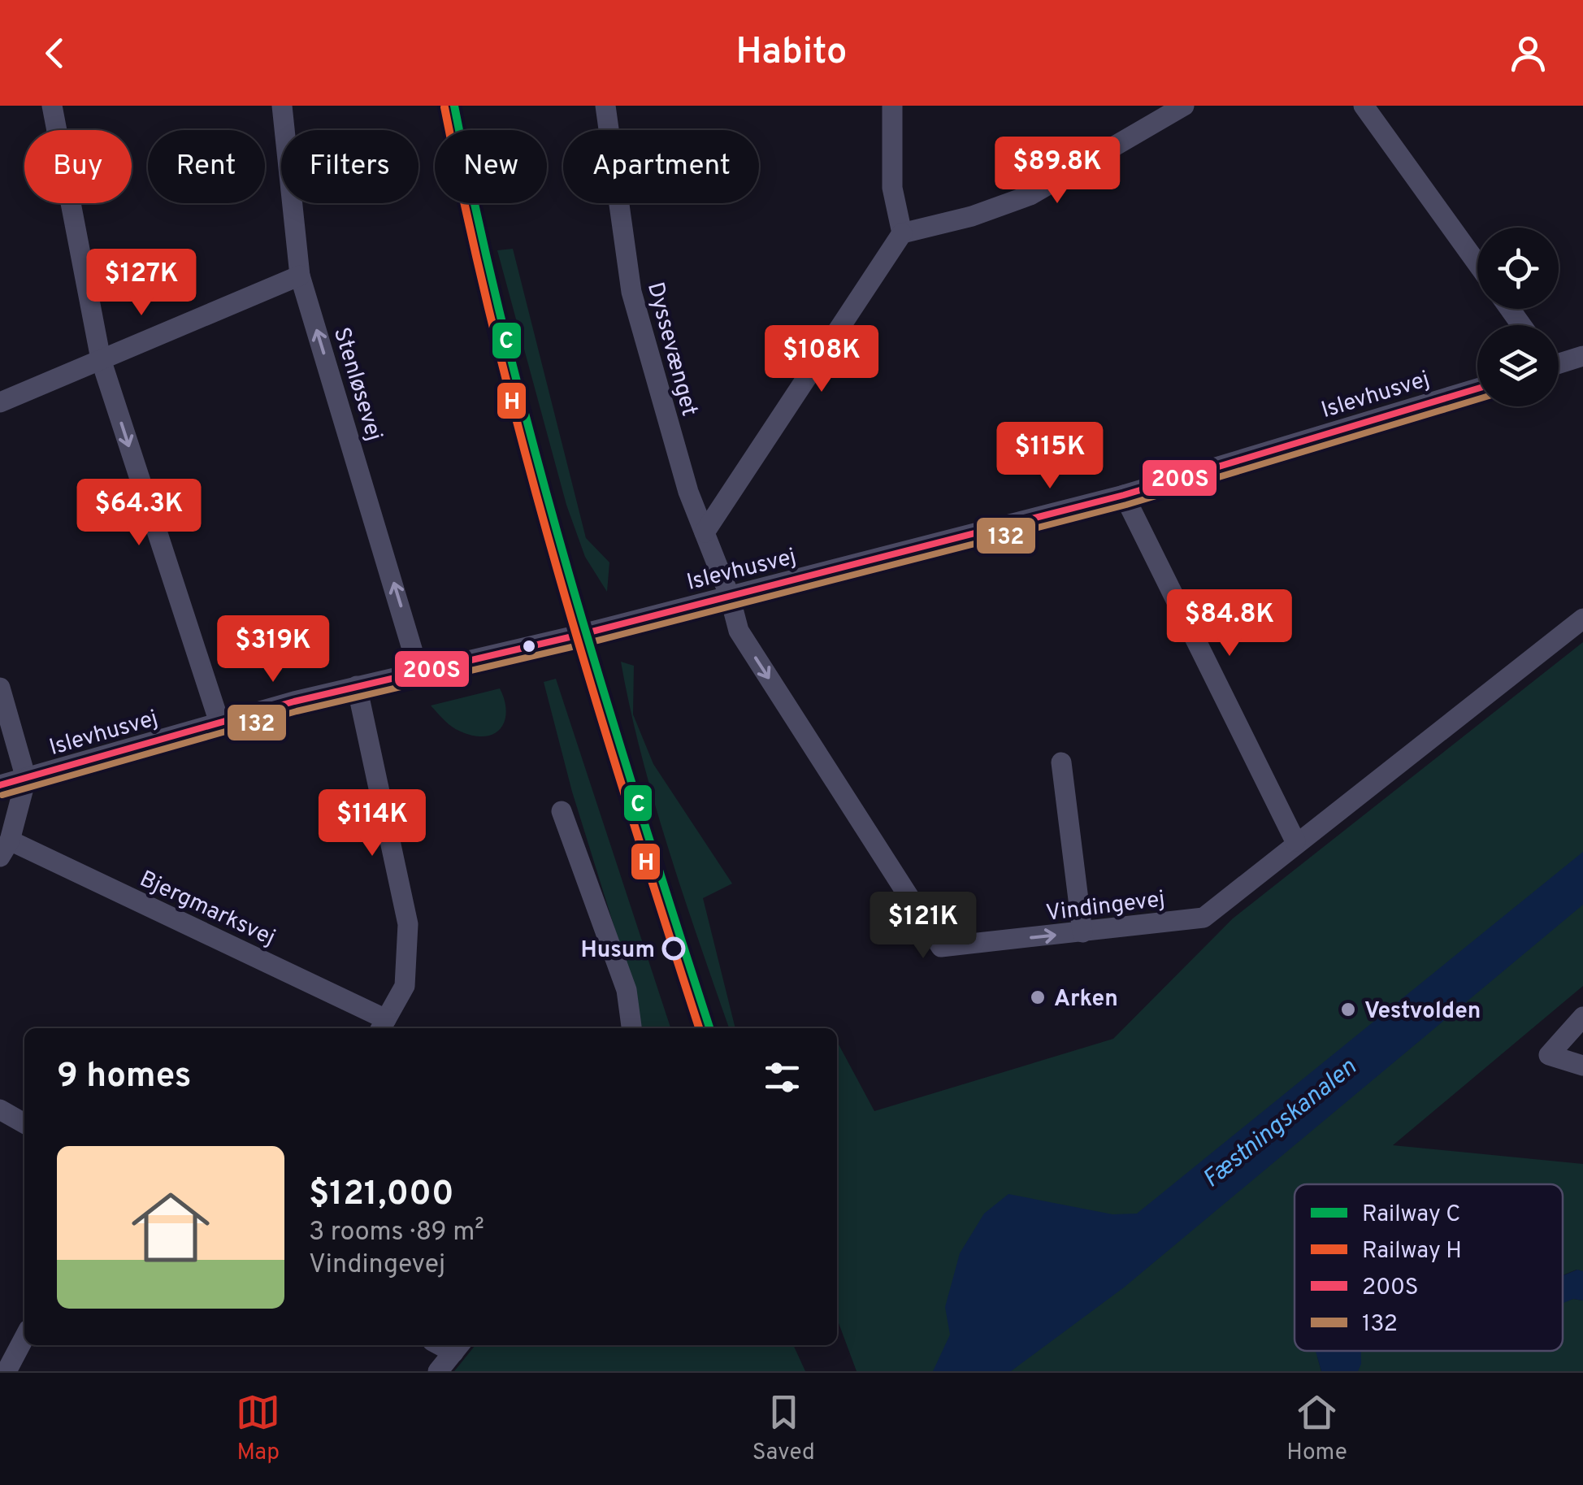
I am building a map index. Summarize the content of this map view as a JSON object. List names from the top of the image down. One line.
{"streets":{"street":["Dyssevænget","Stenløsevej","Islevhusvej","Vindingevej","Bjergmarksvej"]},"crossings":[["Dyssevænget","Islevhusvej"],["Dyssevænget","Vindingevej"],["Stenløsevej","Islevhusvej"],["Islevhusvej","Vindingevej"]],"one_way":["Stenløsevej","Vindingevej"],"water":["Fæstningskanalen"],"places":["Husum","Arken","Vestvolden"],"lines":["rail line C","rail line H","transit line 200S","transit line 132"],"legend":["Railway C","Railway H","200S","132"],"page":{"header":"Habito","chip":["Buy","Rent","Filters","New","Apartment"],"price":["$89.8K","$127K","$108K","$115K","$64.3K","$84.8K","$319K","$114K","$121K"],"heading":"9 homes","list":[{"name":"$121,000","note":"3 rooms · 89 m² · Vindingevej"}],"tabs":["Map","Saved","Home"]}}
